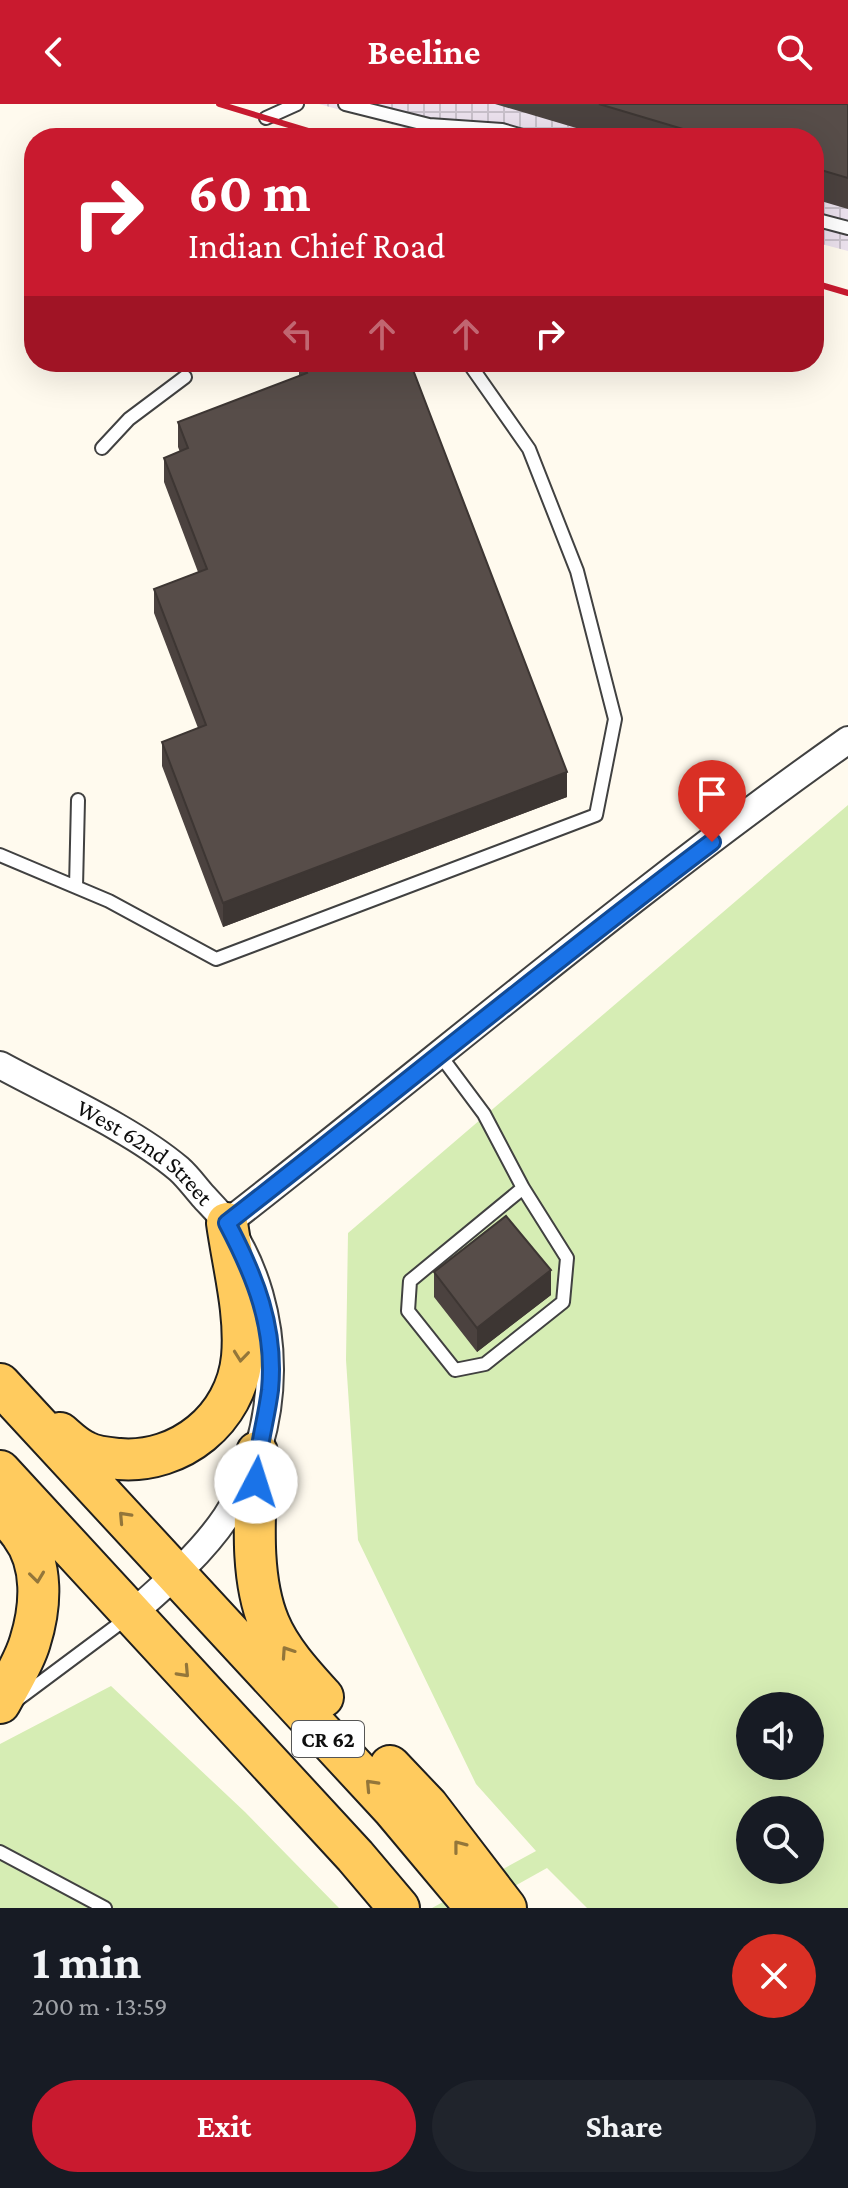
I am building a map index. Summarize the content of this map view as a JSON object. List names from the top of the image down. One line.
{"streets":{"main road":["CR 62"],"street":["West 62nd Street"]},"crossings":[["West 62nd Street","CR 62"]],"page":{"header":"Beeline","turn":["60 m","Indian Chief Road"],"heading":["1 min","200 m · 13:59"],"buttons":["Exit","Share"]}}
